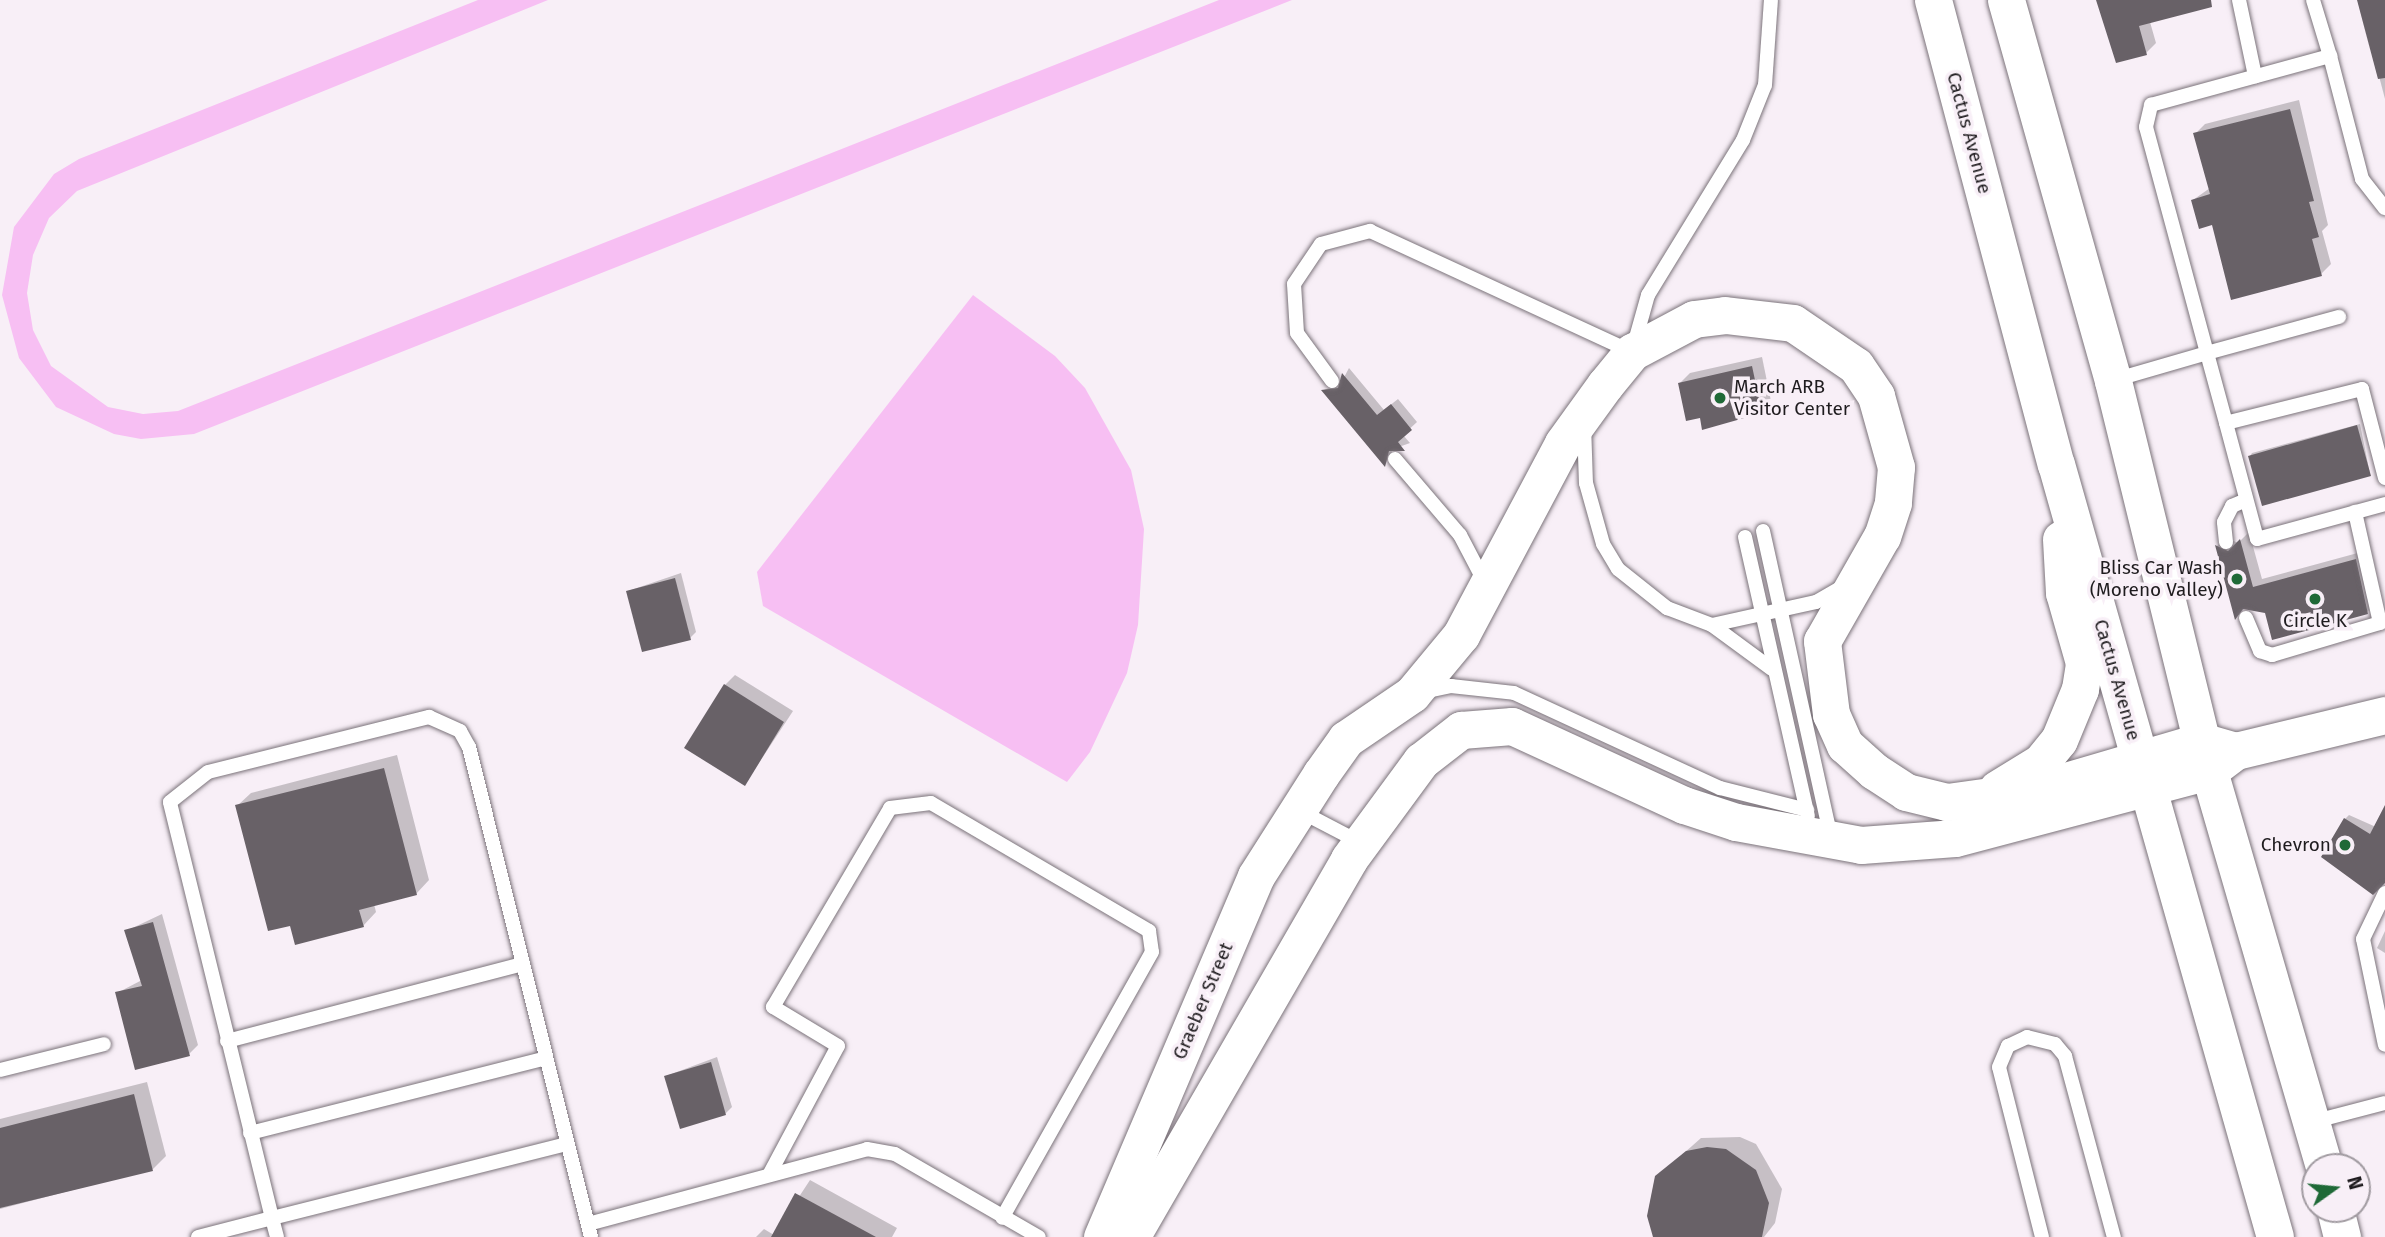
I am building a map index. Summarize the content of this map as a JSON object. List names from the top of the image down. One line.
{"streets":{"street":["Cactus Avenue","Graeber Street"]},"places":["March ARB Visitor Center","Bliss Car Wash (Moreno Valley)","Circle K","Chevron"],"north":"right"}
